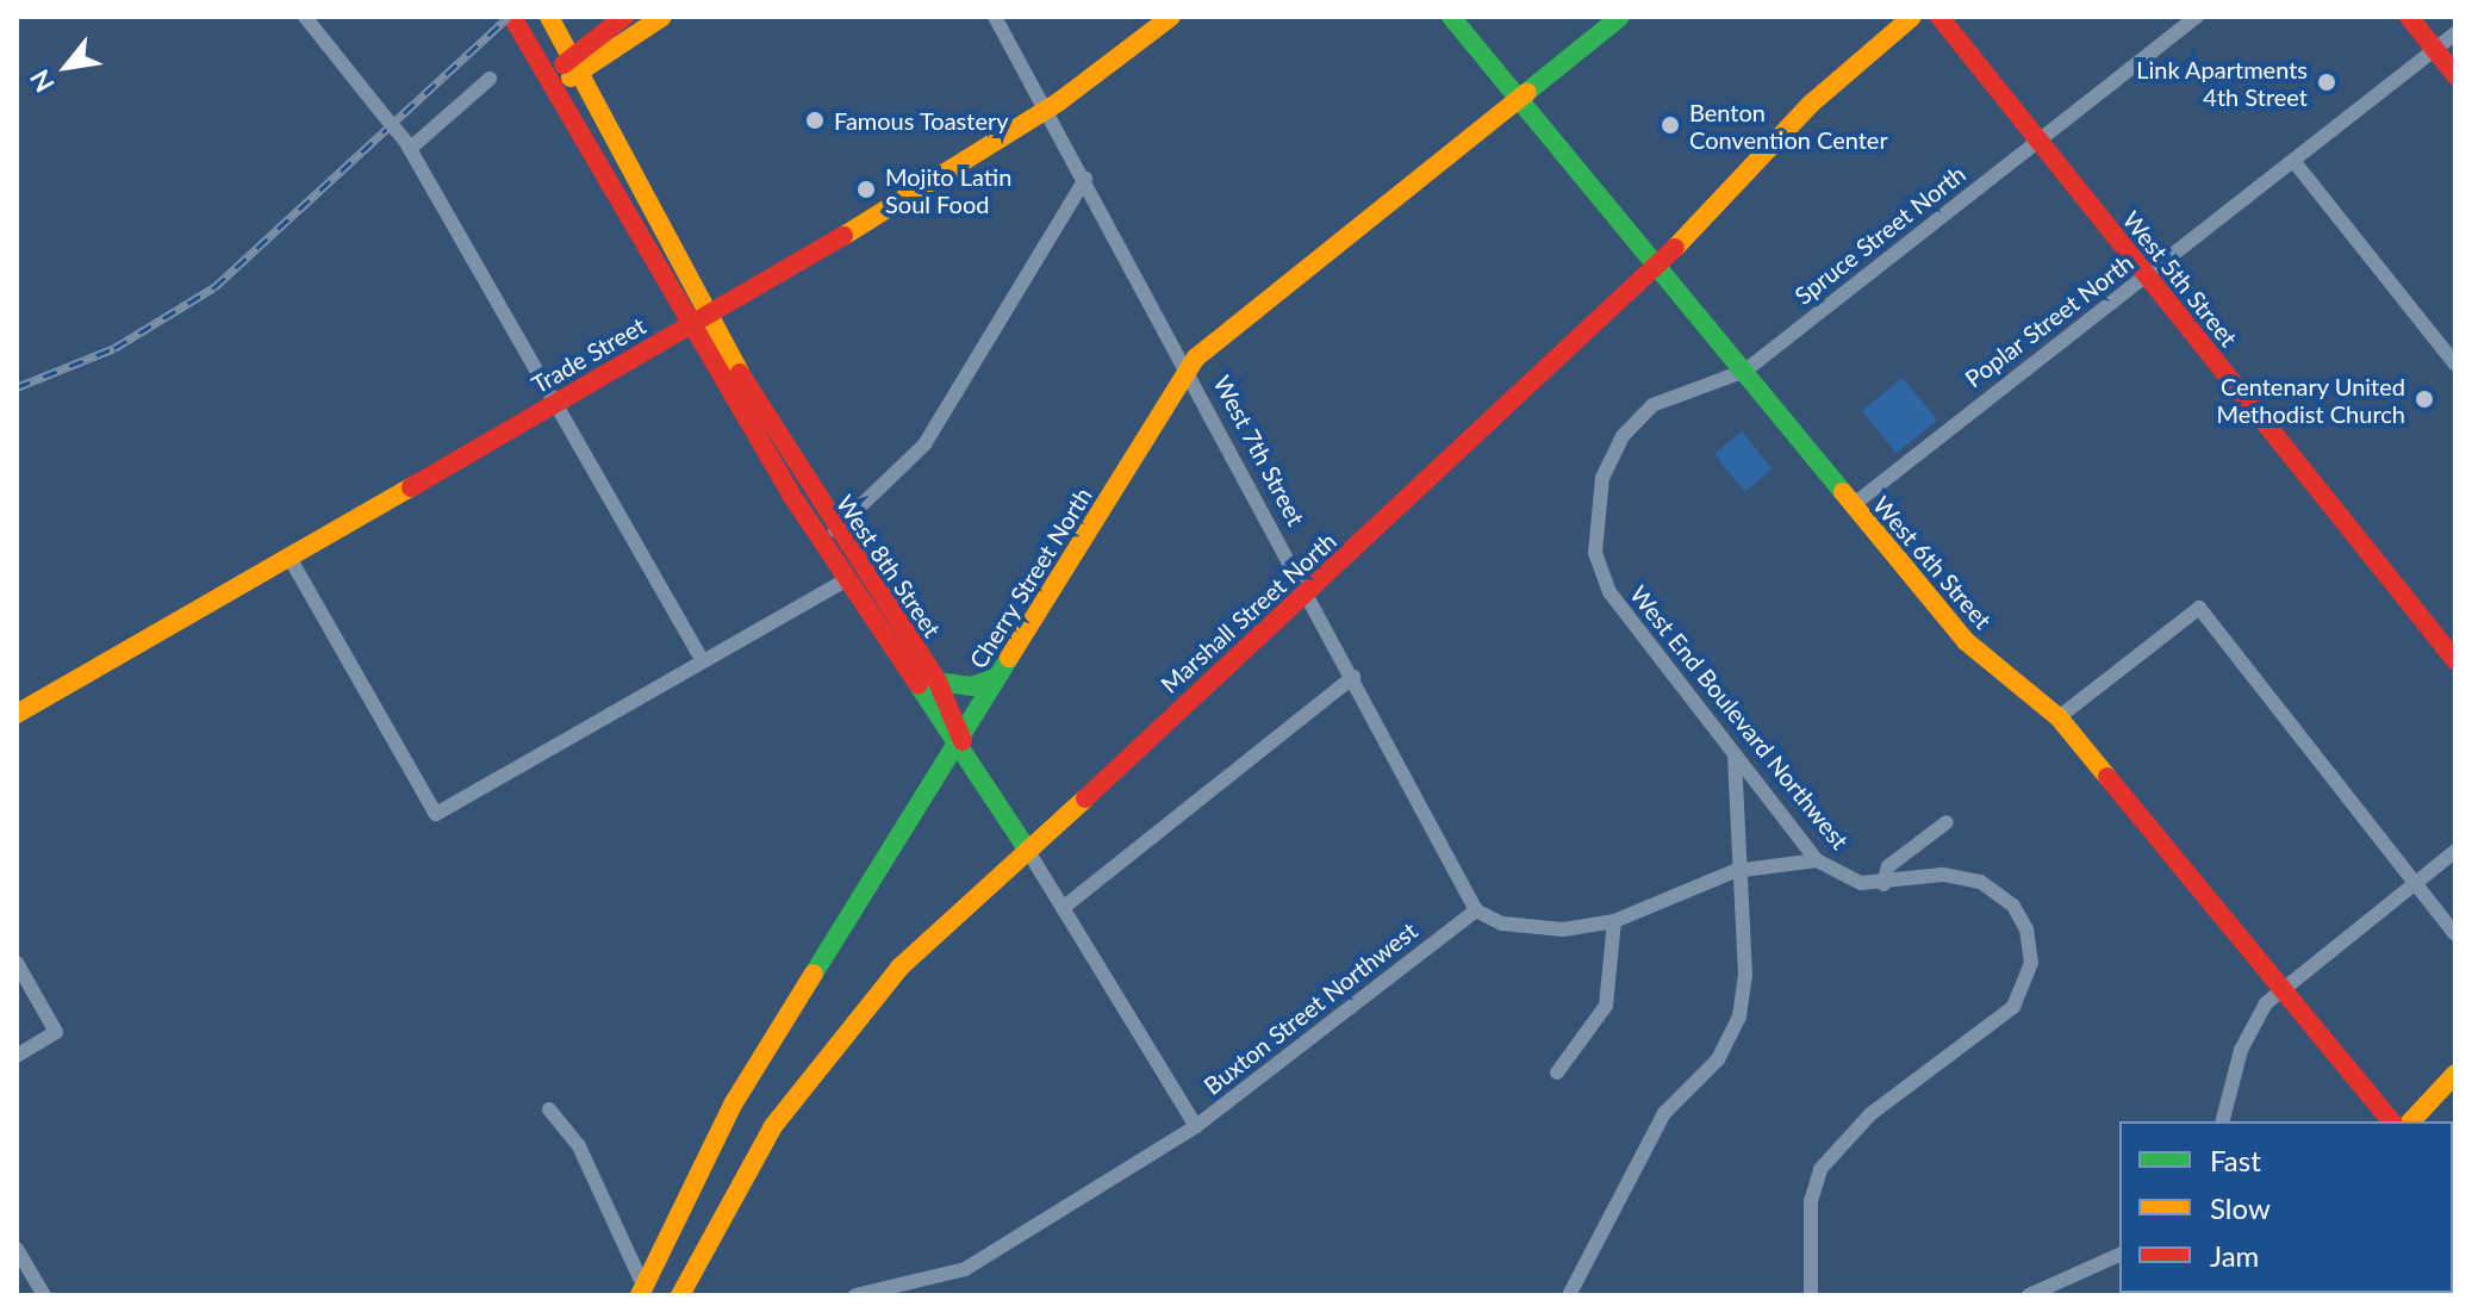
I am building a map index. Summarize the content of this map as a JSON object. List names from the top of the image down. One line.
{"streets":{"main road":["West 5th Street","Trade Street","West 6th Street","West 8th Street","Cherry Street North","Marshall Street North"],"street":["Spruce Street North","Poplar Street North","West 7th Street","West End Boulevard Northwest","Buxton Street Northwest"]},"crossings":[["Spruce Street North","West 5th Street"],["Spruce Street North","West 6th Street"],["Spruce Street North","West End Boulevard Northwest"],["West 5th Street","Poplar Street North"],["Poplar Street North","West 6th Street"],["Trade Street","West 7th Street"],["Trade Street","West 8th Street"],["West 7th Street","Cherry Street North"],["West 7th Street","Marshall Street North"],["West 7th Street","Buxton Street Northwest"],["West 6th Street","Cherry Street North"],["West 6th Street","Marshall Street North"],["West 8th Street","Cherry Street North"],["West 8th Street","Marshall Street North"],["West 8th Street","Buxton Street Northwest"]],"places":["Link Apartments 4th Street","Famous Toastery","Benton Convention Center","Mojito Latin Soul Food","Centenary United Methodist Church"],"legend":["Fast","Slow","Jam"],"north":"bottom left"}
